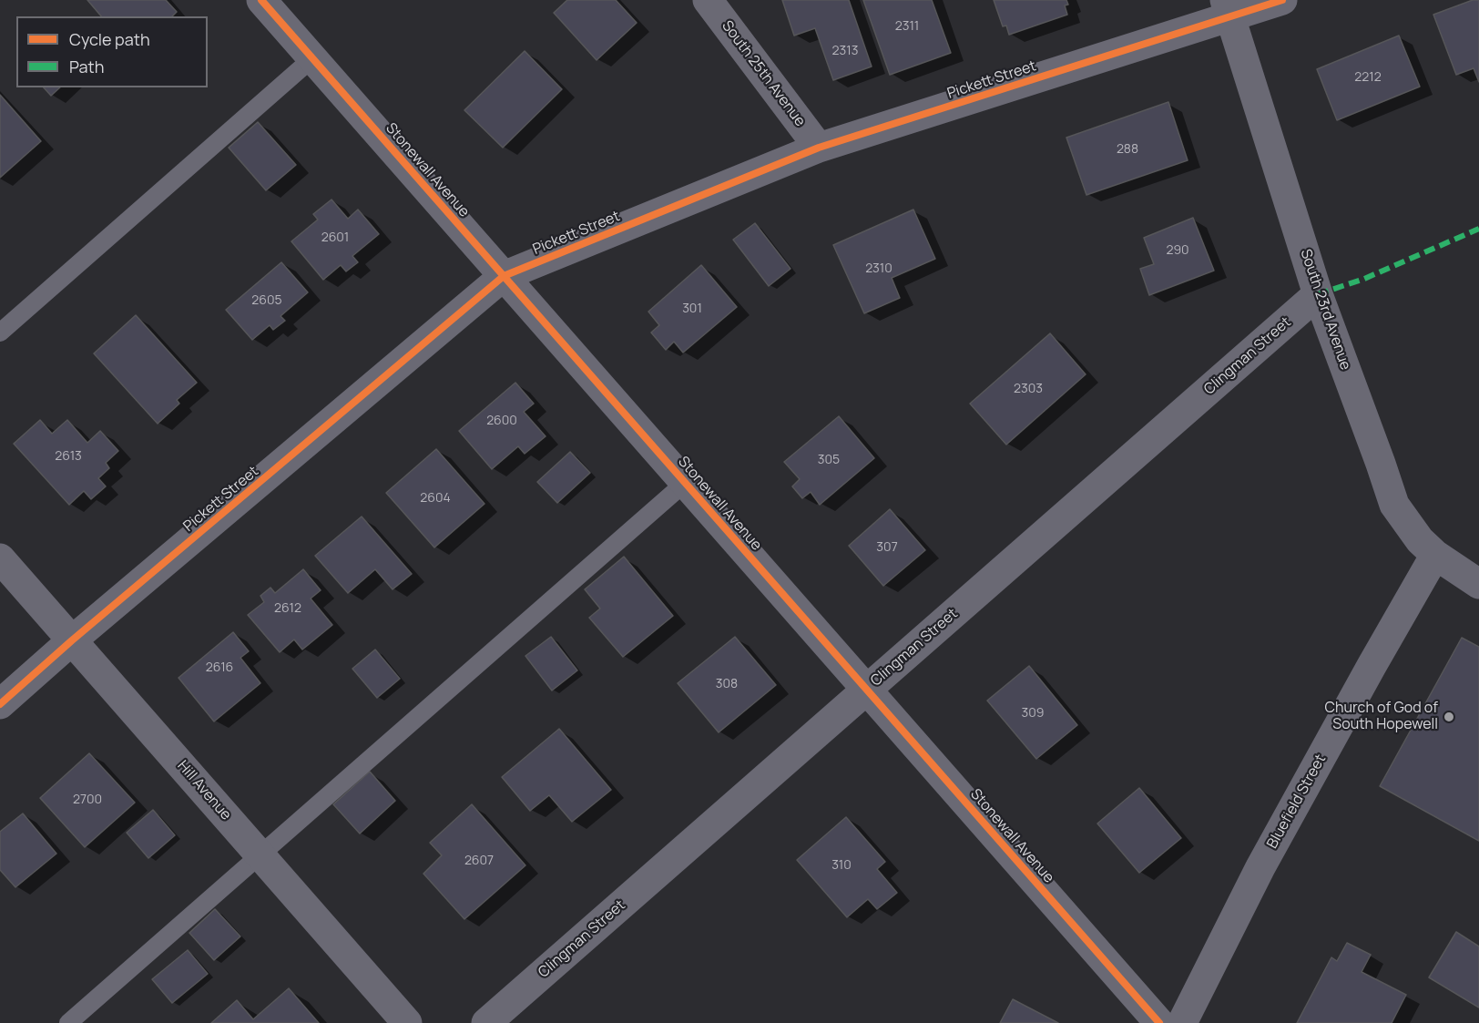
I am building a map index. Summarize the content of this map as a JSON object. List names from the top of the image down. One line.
{"streets":{"street":["South 25th Avenue","Pickett Street","Stonewall Avenue","South 23rd Avenue","Clingman Street","Hill Avenue","Bluefield Street"]},"crossings":[["South 25th Avenue","Pickett Street"],["Pickett Street","Stonewall Avenue"],["Pickett Street","South 23rd Avenue"],["Pickett Street","Hill Avenue"],["Stonewall Avenue","Clingman Street"],["South 23rd Avenue","Clingman Street"],["South 23rd Avenue","Bluefield Street"]],"places":["Church of God of South Hopewell"],"house_numbers":["2311","2313","2212","288","2601","290","2310","2605","301","2303","2600","2613","305","2604","307","2612","2616","308","309","2700","2607","310"],"legend":["Cycle path","Path"]}
